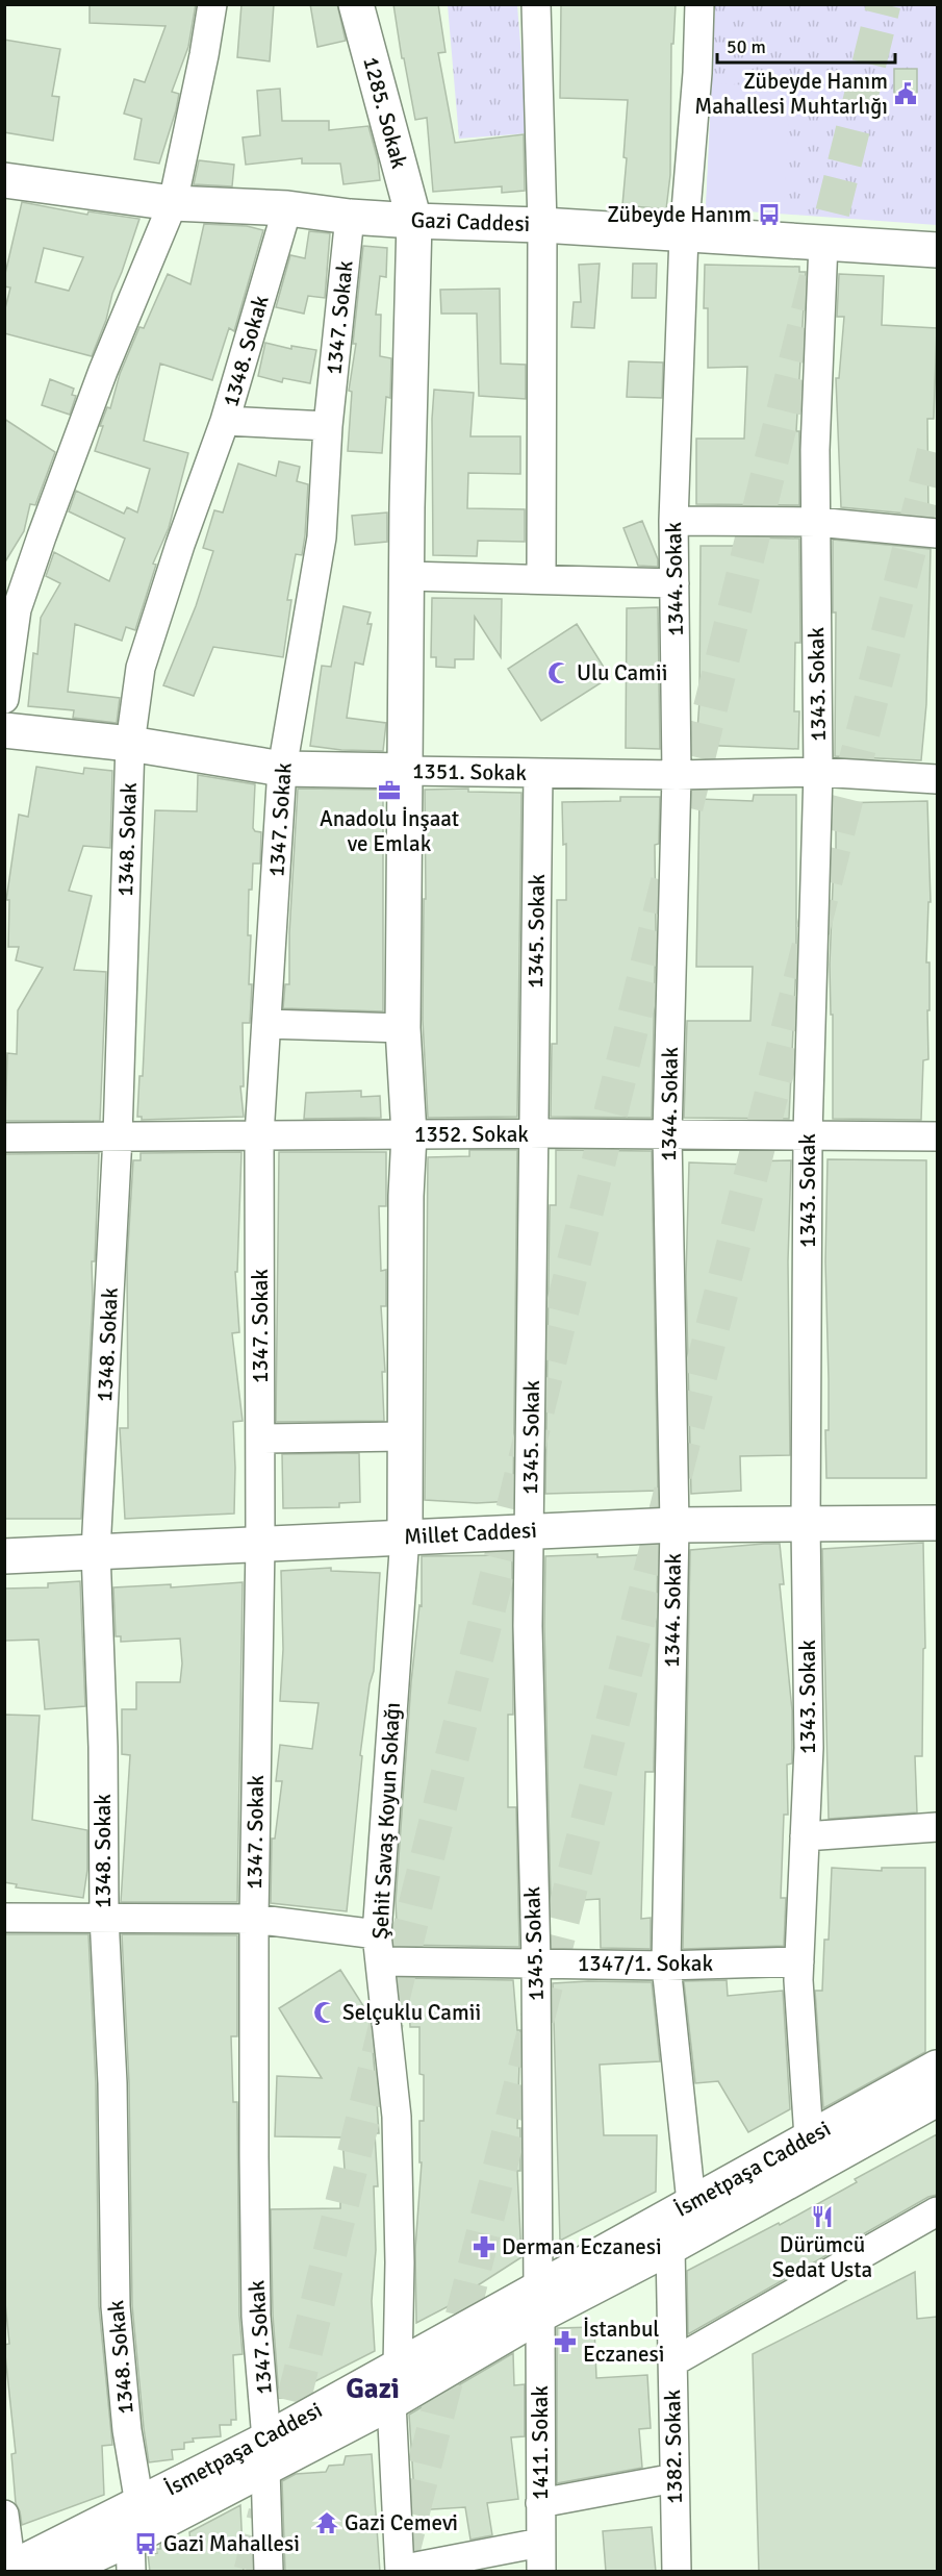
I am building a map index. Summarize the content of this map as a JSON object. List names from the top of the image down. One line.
{"streets":{"main road":["1285. Sokak","Gazi Caddesi","1351. Sokak","Millet Caddesi","İsmetpaşa Caddesi"],"street":["1347. Sokak","1348. Sokak","1344. Sokak","1343. Sokak","1345. Sokak","1352. Sokak","Şehit Savaş Koyun Sokağı","1347/1. Sokak","1411. Sokak","1382. Sokak"]},"crossings":[["1285. Sokak","Gazi Caddesi"],["1285. Sokak","1351. Sokak"],["1285. Sokak","1352. Sokak"],["1285. Sokak","Millet Caddesi"],["1285. Sokak","Şehit Savaş Koyun Sokağı"],["Gazi Caddesi","1347. Sokak"],["Gazi Caddesi","1348. Sokak"],["Gazi Caddesi","1344. Sokak"],["Gazi Caddesi","1343. Sokak"],["1347. Sokak","1351. Sokak"],["1347. Sokak","1352. Sokak"],["1347. Sokak","Millet Caddesi"],["1347. Sokak","1347/1. Sokak"],["1347. Sokak","İsmetpaşa Caddesi"],["1348. Sokak","1351. Sokak"],["1348. Sokak","1352. Sokak"],["1348. Sokak","Millet Caddesi"],["1348. Sokak","1347/1. Sokak"],["1348. Sokak","İsmetpaşa Caddesi"],["1344. Sokak","1351. Sokak"],["1344. Sokak","1352. Sokak"],["1344. Sokak","Millet Caddesi"],["1344. Sokak","1347/1. Sokak"],["1344. Sokak","İsmetpaşa Caddesi"],["1343. Sokak","1351. Sokak"],["1343. Sokak","1352. Sokak"],["1343. Sokak","Millet Caddesi"],["1343. Sokak","1347/1. Sokak"],["1343. Sokak","İsmetpaşa Caddesi"],["1351. Sokak","1345. Sokak"],["1345. Sokak","1352. Sokak"],["1345. Sokak","Millet Caddesi"],["1345. Sokak","1347/1. Sokak"],["1345. Sokak","İsmetpaşa Caddesi"],["1345. Sokak","1411. Sokak"],["Millet Caddesi","Şehit Savaş Koyun Sokağı"],["Şehit Savaş Koyun Sokağı","1347/1. Sokak"],["Şehit Savaş Koyun Sokağı","İsmetpaşa Caddesi"],["İsmetpaşa Caddesi","1411. Sokak"],["İsmetpaşa Caddesi","1382. Sokak"]],"districts":["Gazi"],"places":{"public building":["Zübeyde Hanım Mahallesi Muhtarlığı"],"bus stop":["Zübeyde Hanım","Gazi Mahallesi"],"mosque":["Ulu Camii","Selçuklu Camii"],"office":["Anadolu İnşaat ve Emlak"],"restaurant":["Dürümcü Sedat Usta"],"pharmacy":["Derman Eczanesi","İstanbul Eczanesi"],"temple":["Gazi Cemevi"]},"scale_bar":"50 m"}
